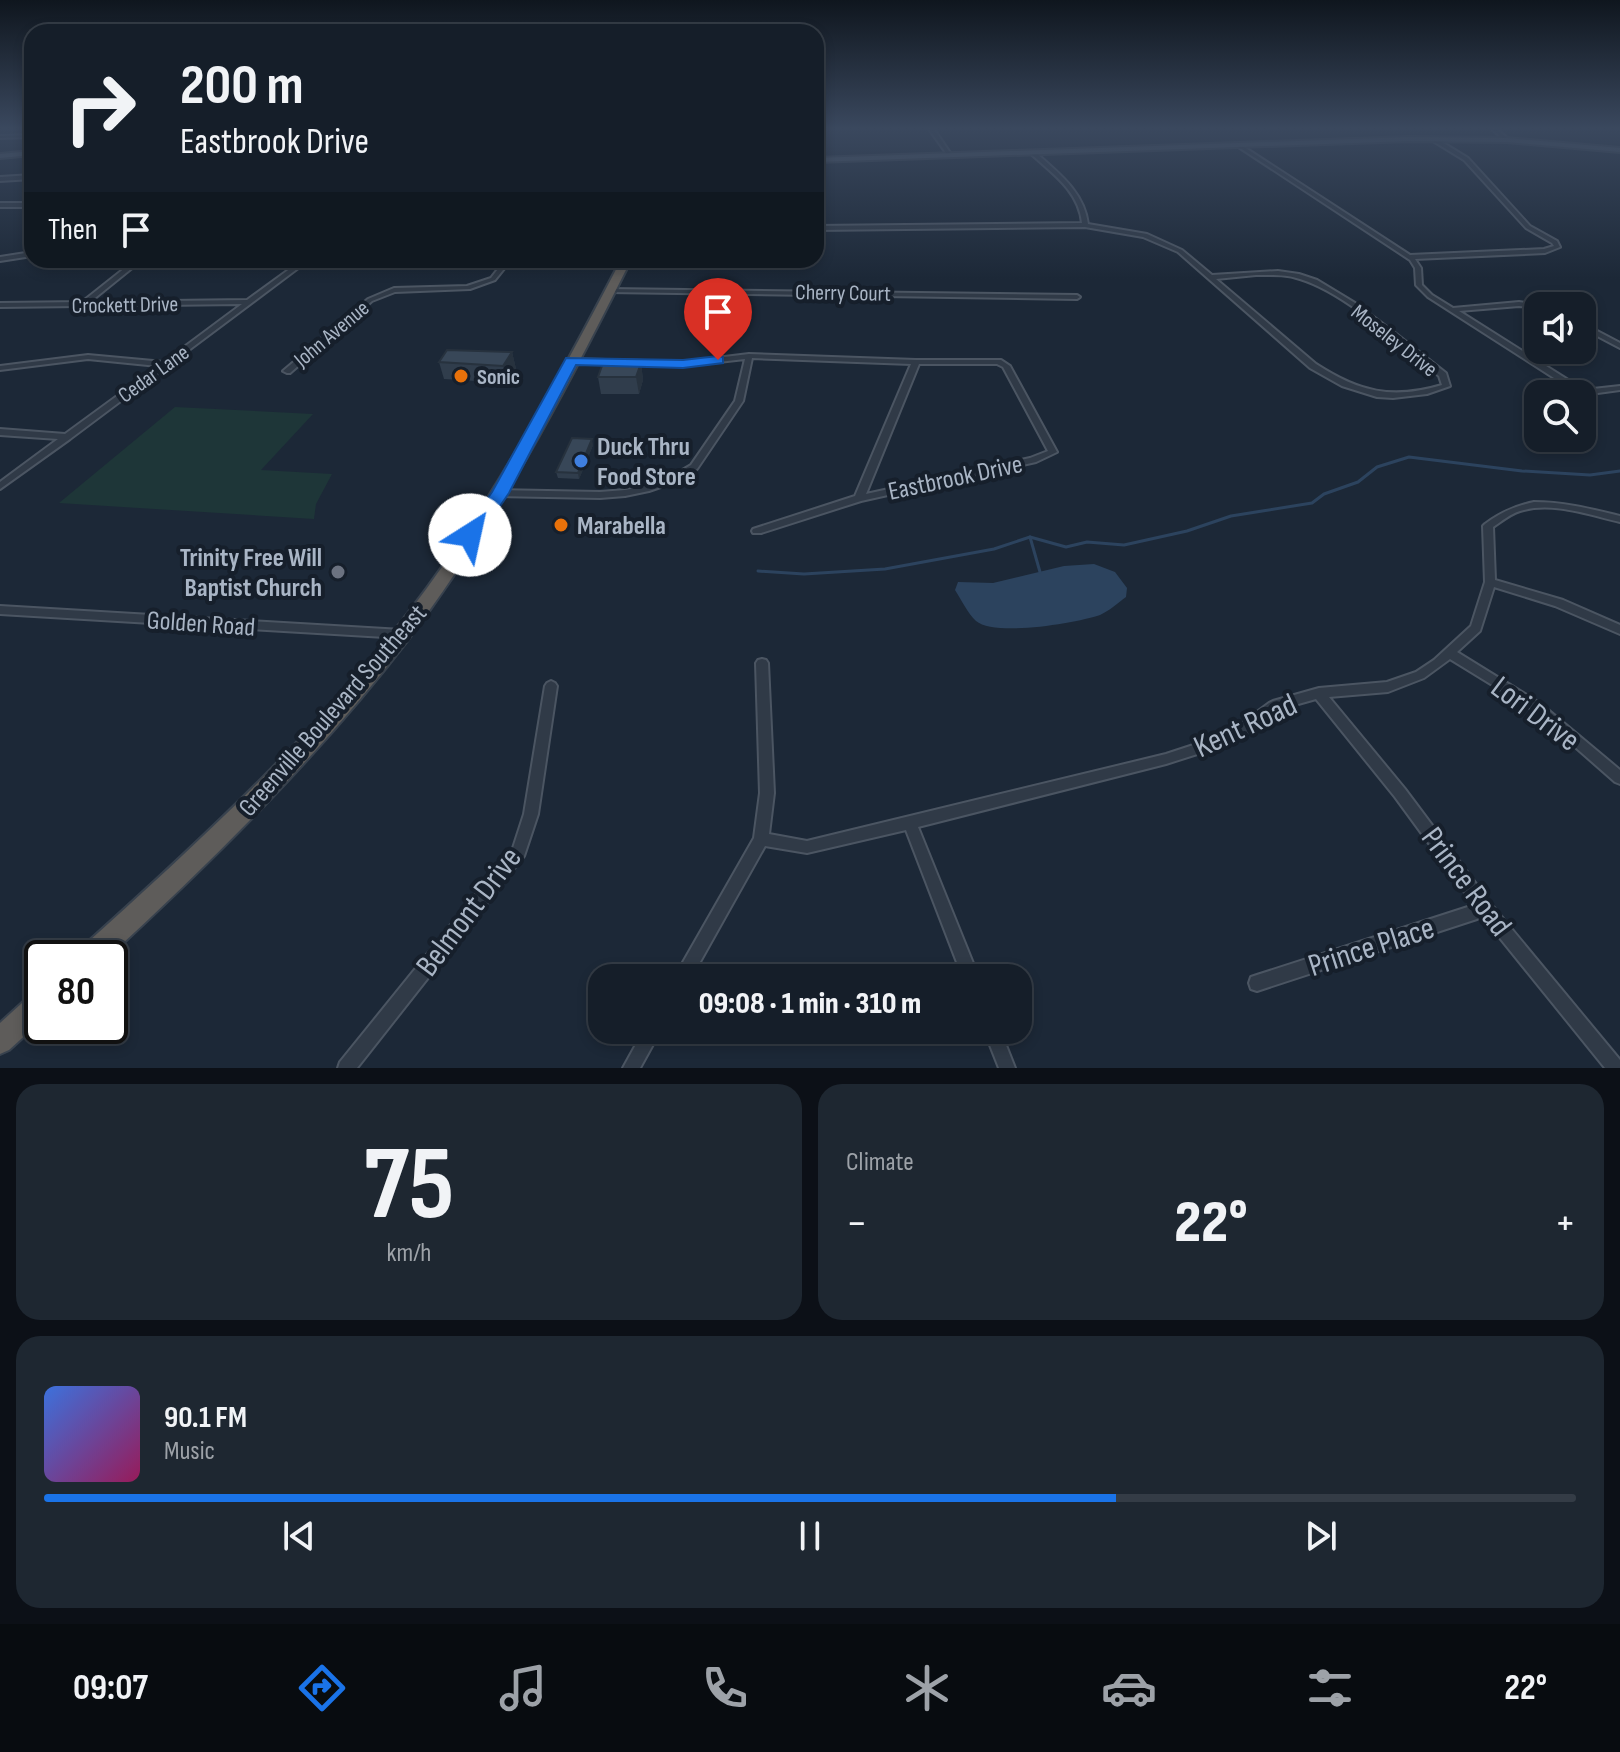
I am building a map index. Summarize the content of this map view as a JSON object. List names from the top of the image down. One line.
{"streets":{"highway":["Greenville Boulevard Southeast"],"street":["Cherry Court","Crockett Drive","John Avenue","Moseley Drive","Cedar Lane","Eastbrook Drive","Golden Road","Lori Drive","Kent Road","Prince Road","Belmont Drive","Prince Place"]},"crossings":[["Cherry Court","Greenville Boulevard Southeast"],["Crockett Drive","Cedar Lane"],["Eastbrook Drive","Greenville Boulevard Southeast"],["Golden Road","Greenville Boulevard Southeast"],["Lori Drive","Kent Road"],["Kent Road","Prince Road"],["Prince Road","Prince Place"]],"places":["Sonic","Duck Thru Food Store","Marabella","Trinity Free Will Baptist Church"],"page":{"turn":["200 m","Eastbrook Drive"],"then":"Then","limit":"80","trip":"09:08 · 1 min · 310 m","tile":[["75","km/h"],"Climate"],"heat":["−","22°","+"],"song":["90.1 FM","Music"],"tabs":["09:07","22°"]}}
